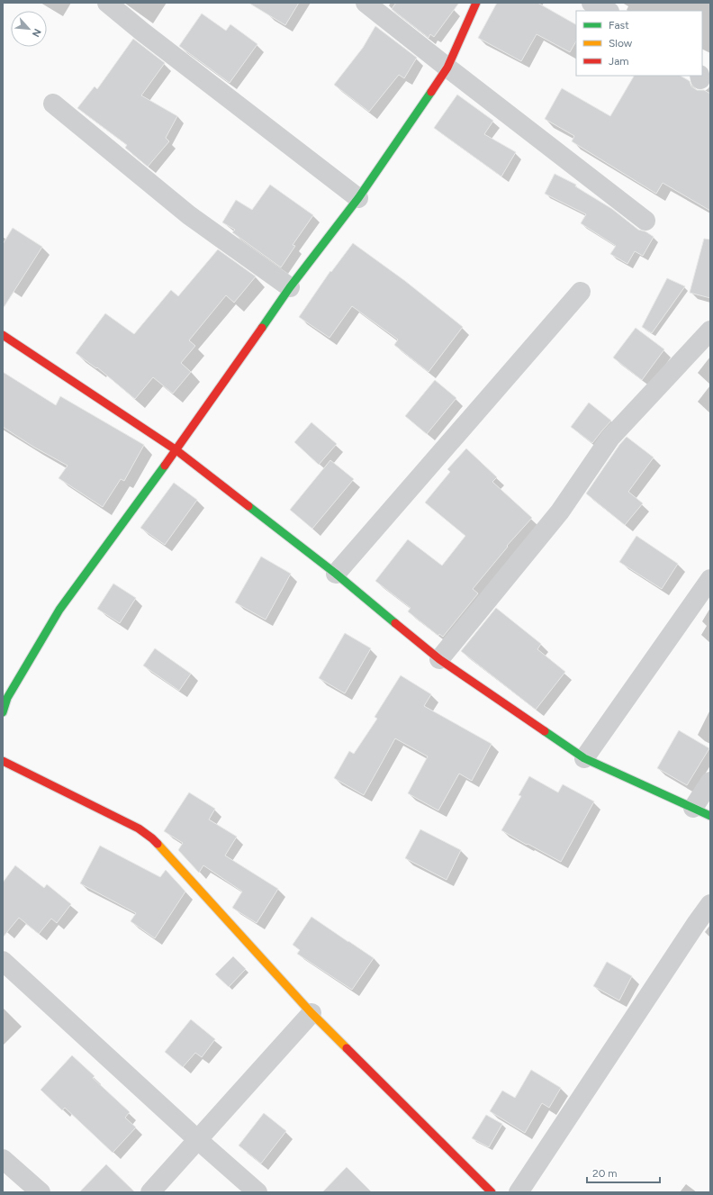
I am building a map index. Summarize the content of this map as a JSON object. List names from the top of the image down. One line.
{"legend":["Fast","Slow","Jam"],"scale_bar":"20 m","north":"bottom right"}
